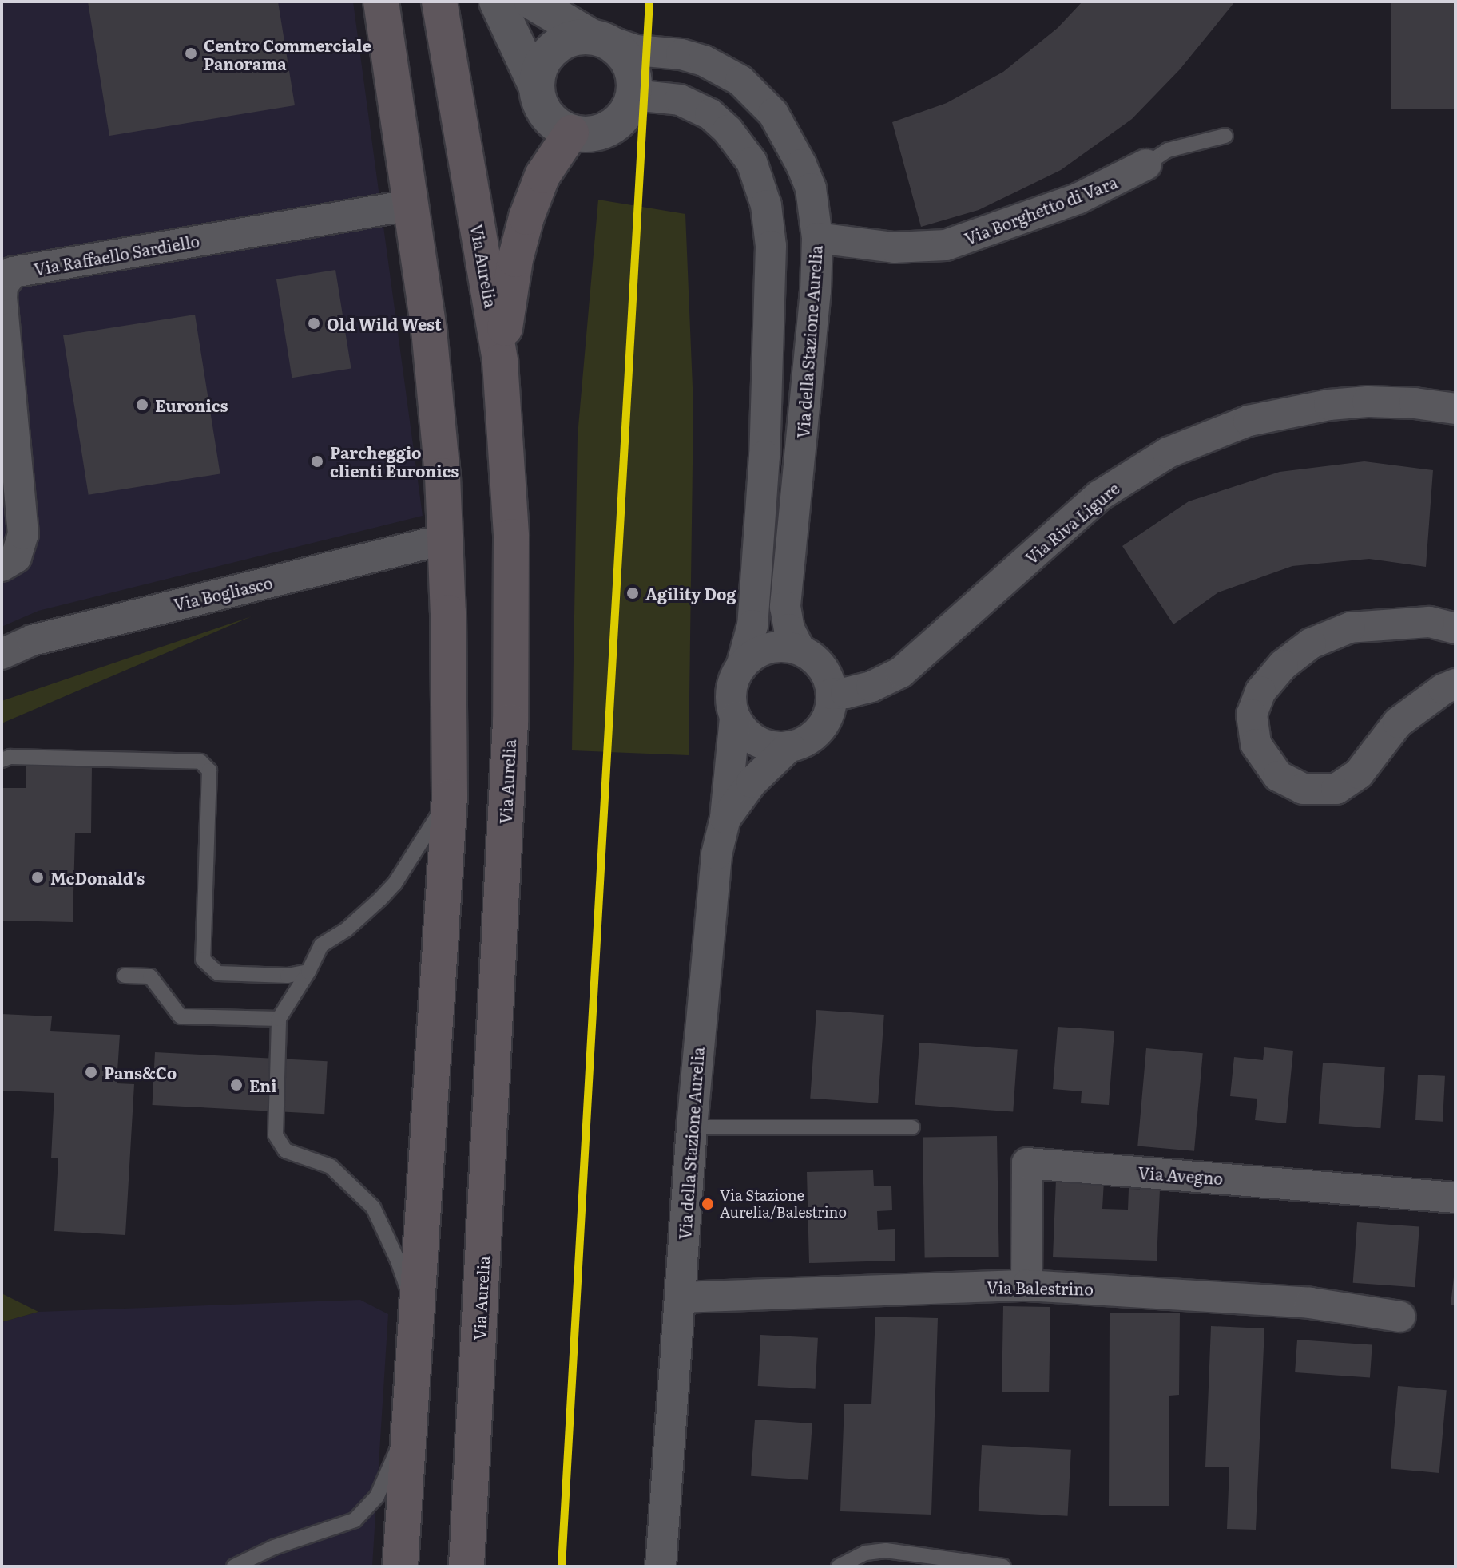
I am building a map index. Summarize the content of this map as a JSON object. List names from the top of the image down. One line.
{"streets":{"highway":["Via Aurelia"],"street":["Via Borghetto di Vara","Via Raffaello Sardiello","Via della Stazione Aurelia","Via Riva Ligure","Via Bogliasco","Via Avegno","Via Balestrino"]},"crossings":[["Via Borghetto di Vara","Via della Stazione Aurelia"],["Via della Stazione Aurelia","Via Riva Ligure"],["Via della Stazione Aurelia","Via Balestrino"],["Via Avegno","Via Balestrino"]],"places":["Centro Commerciale Panorama","Old Wild West","Euronics","Parcheggio clienti Euronics","Agility Dog","McDonald's","Pans&Co","Eni","Via Stazione Aurelia/Balestrino"]}
